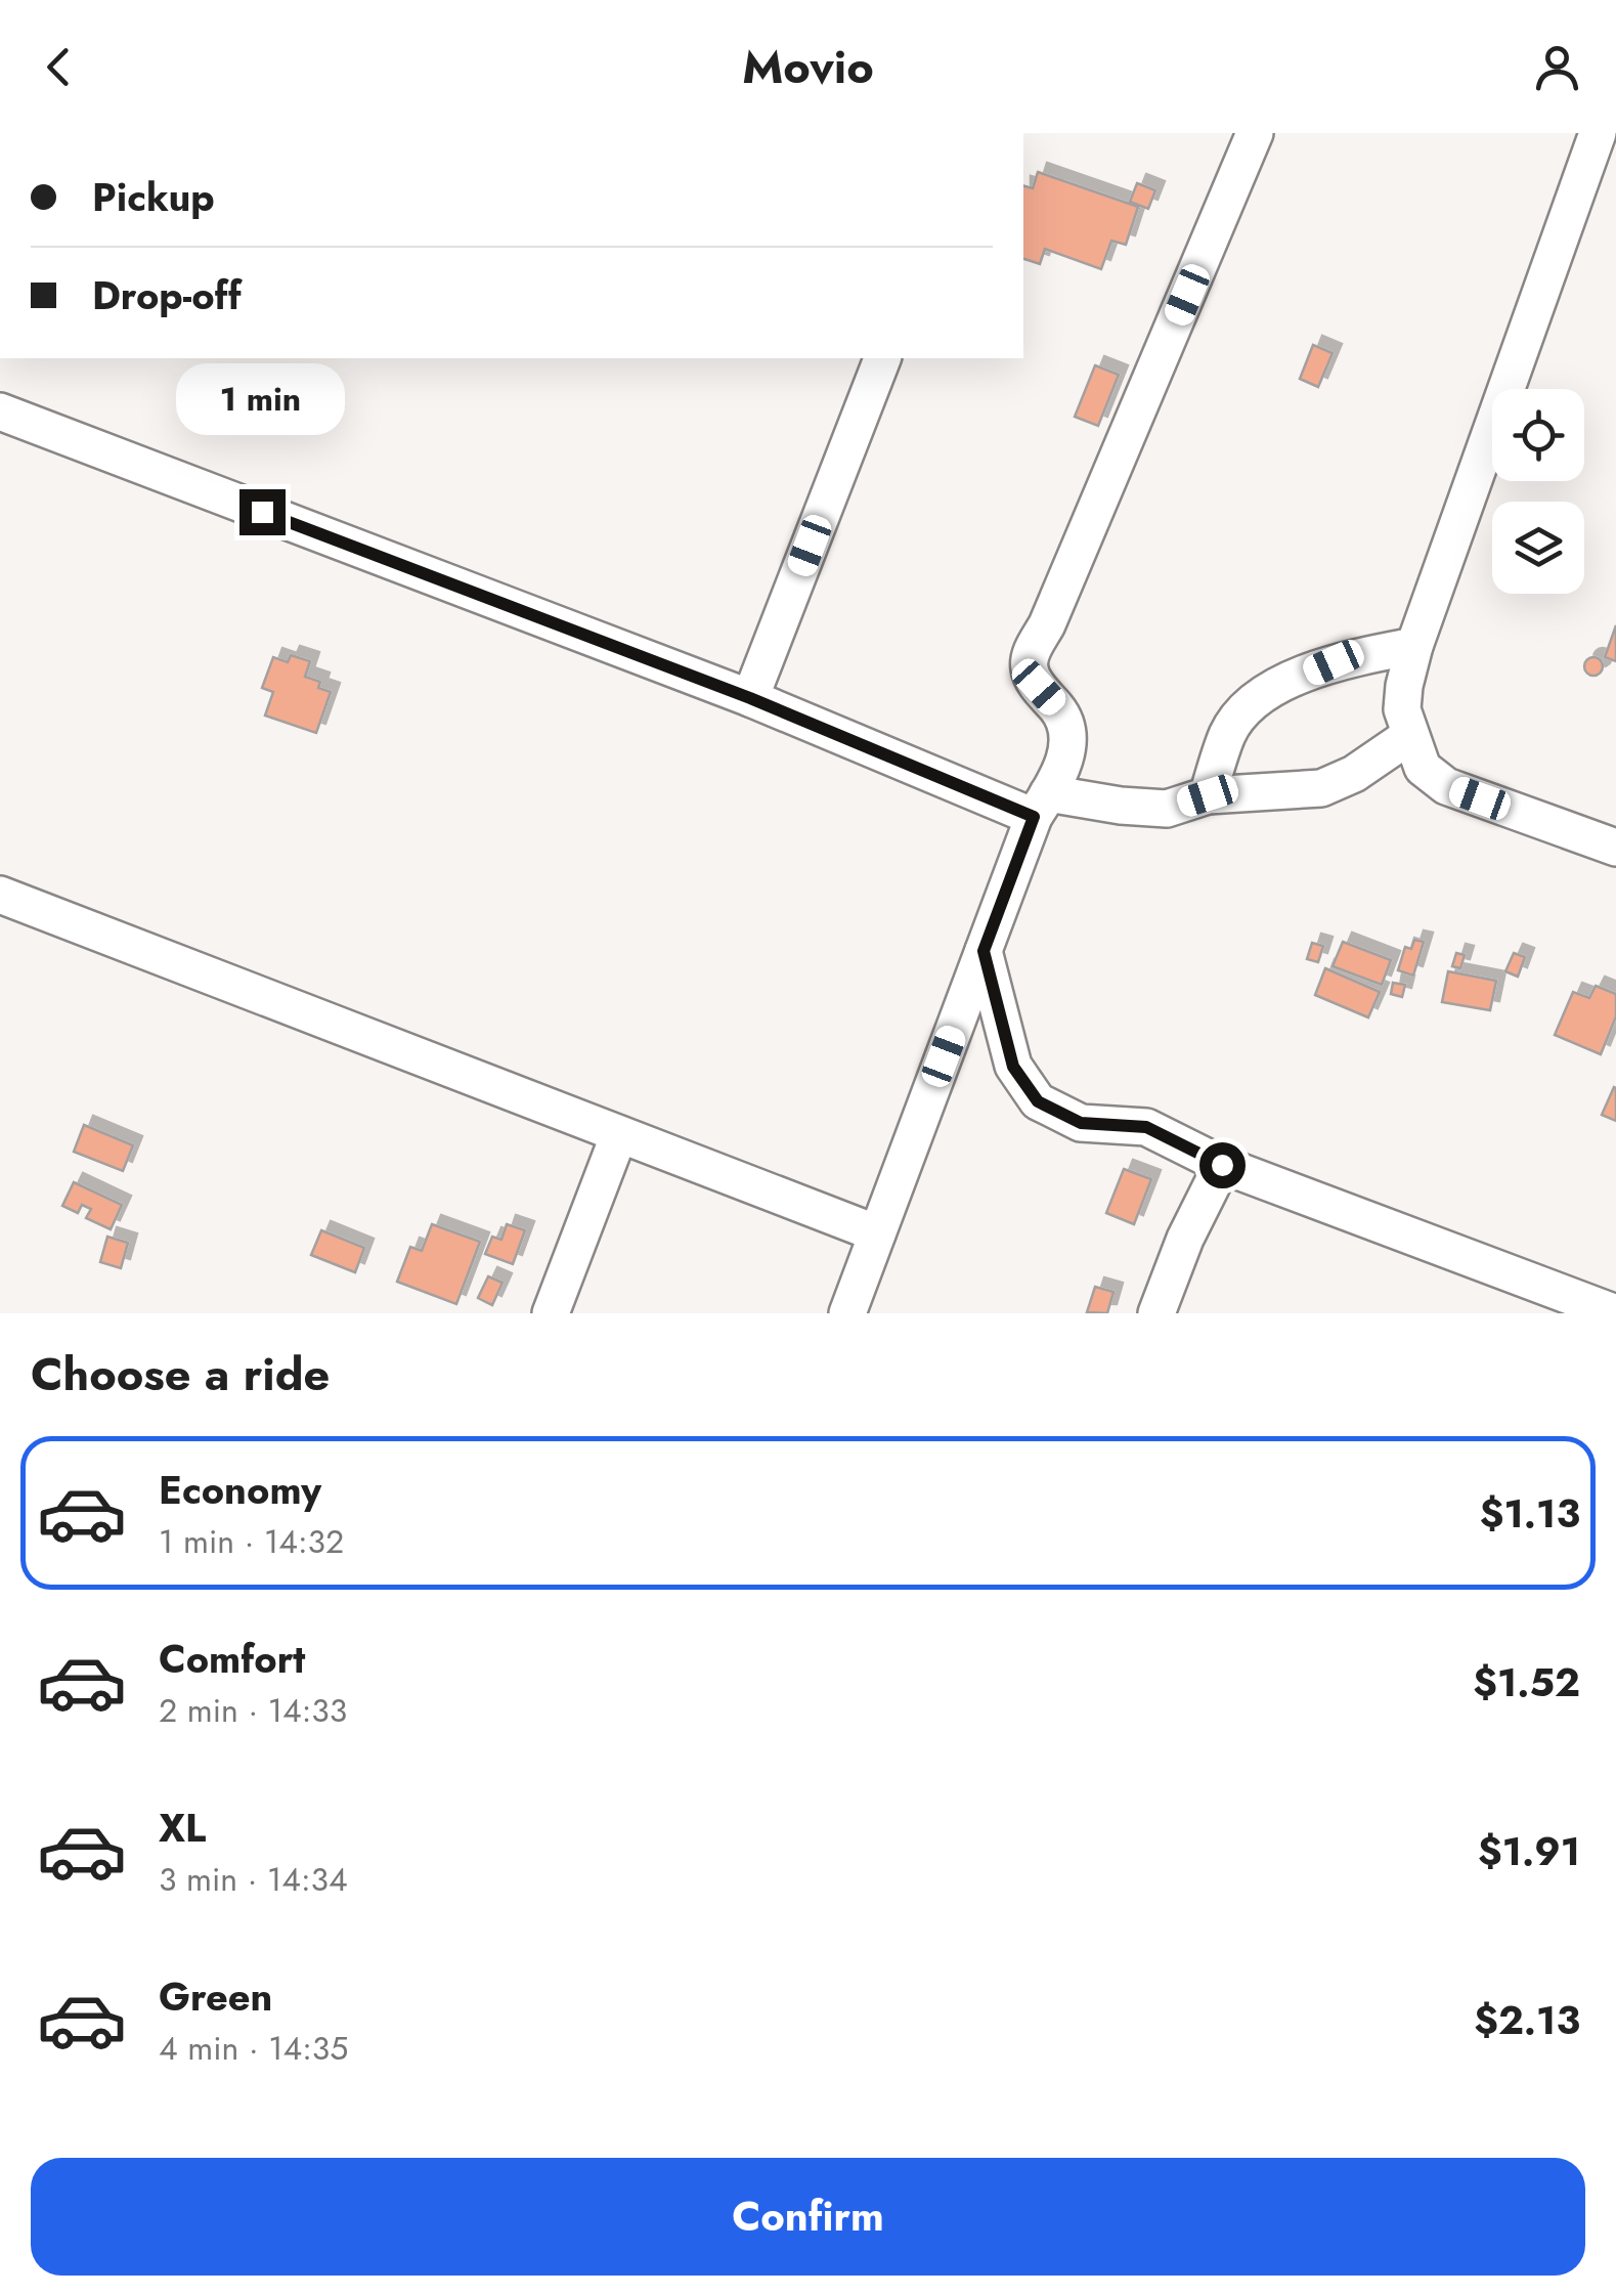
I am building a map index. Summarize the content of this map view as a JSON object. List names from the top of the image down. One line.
{"page":{"header":"Movio","banner":["Pickup","Drop-off"],"bubble":"1 min","heading":"Choose a ride","list":[{"name":"Economy","note":"1 min · 14:32","value":"$1.13"},{"name":"Comfort","note":"2 min · 14:33","value":"$1.52"},{"name":"XL","note":"3 min · 14:34","value":"$1.91"},{"name":"Green","note":"4 min · 14:35","value":"$2.13"}],"buttons":"Confirm"}}
